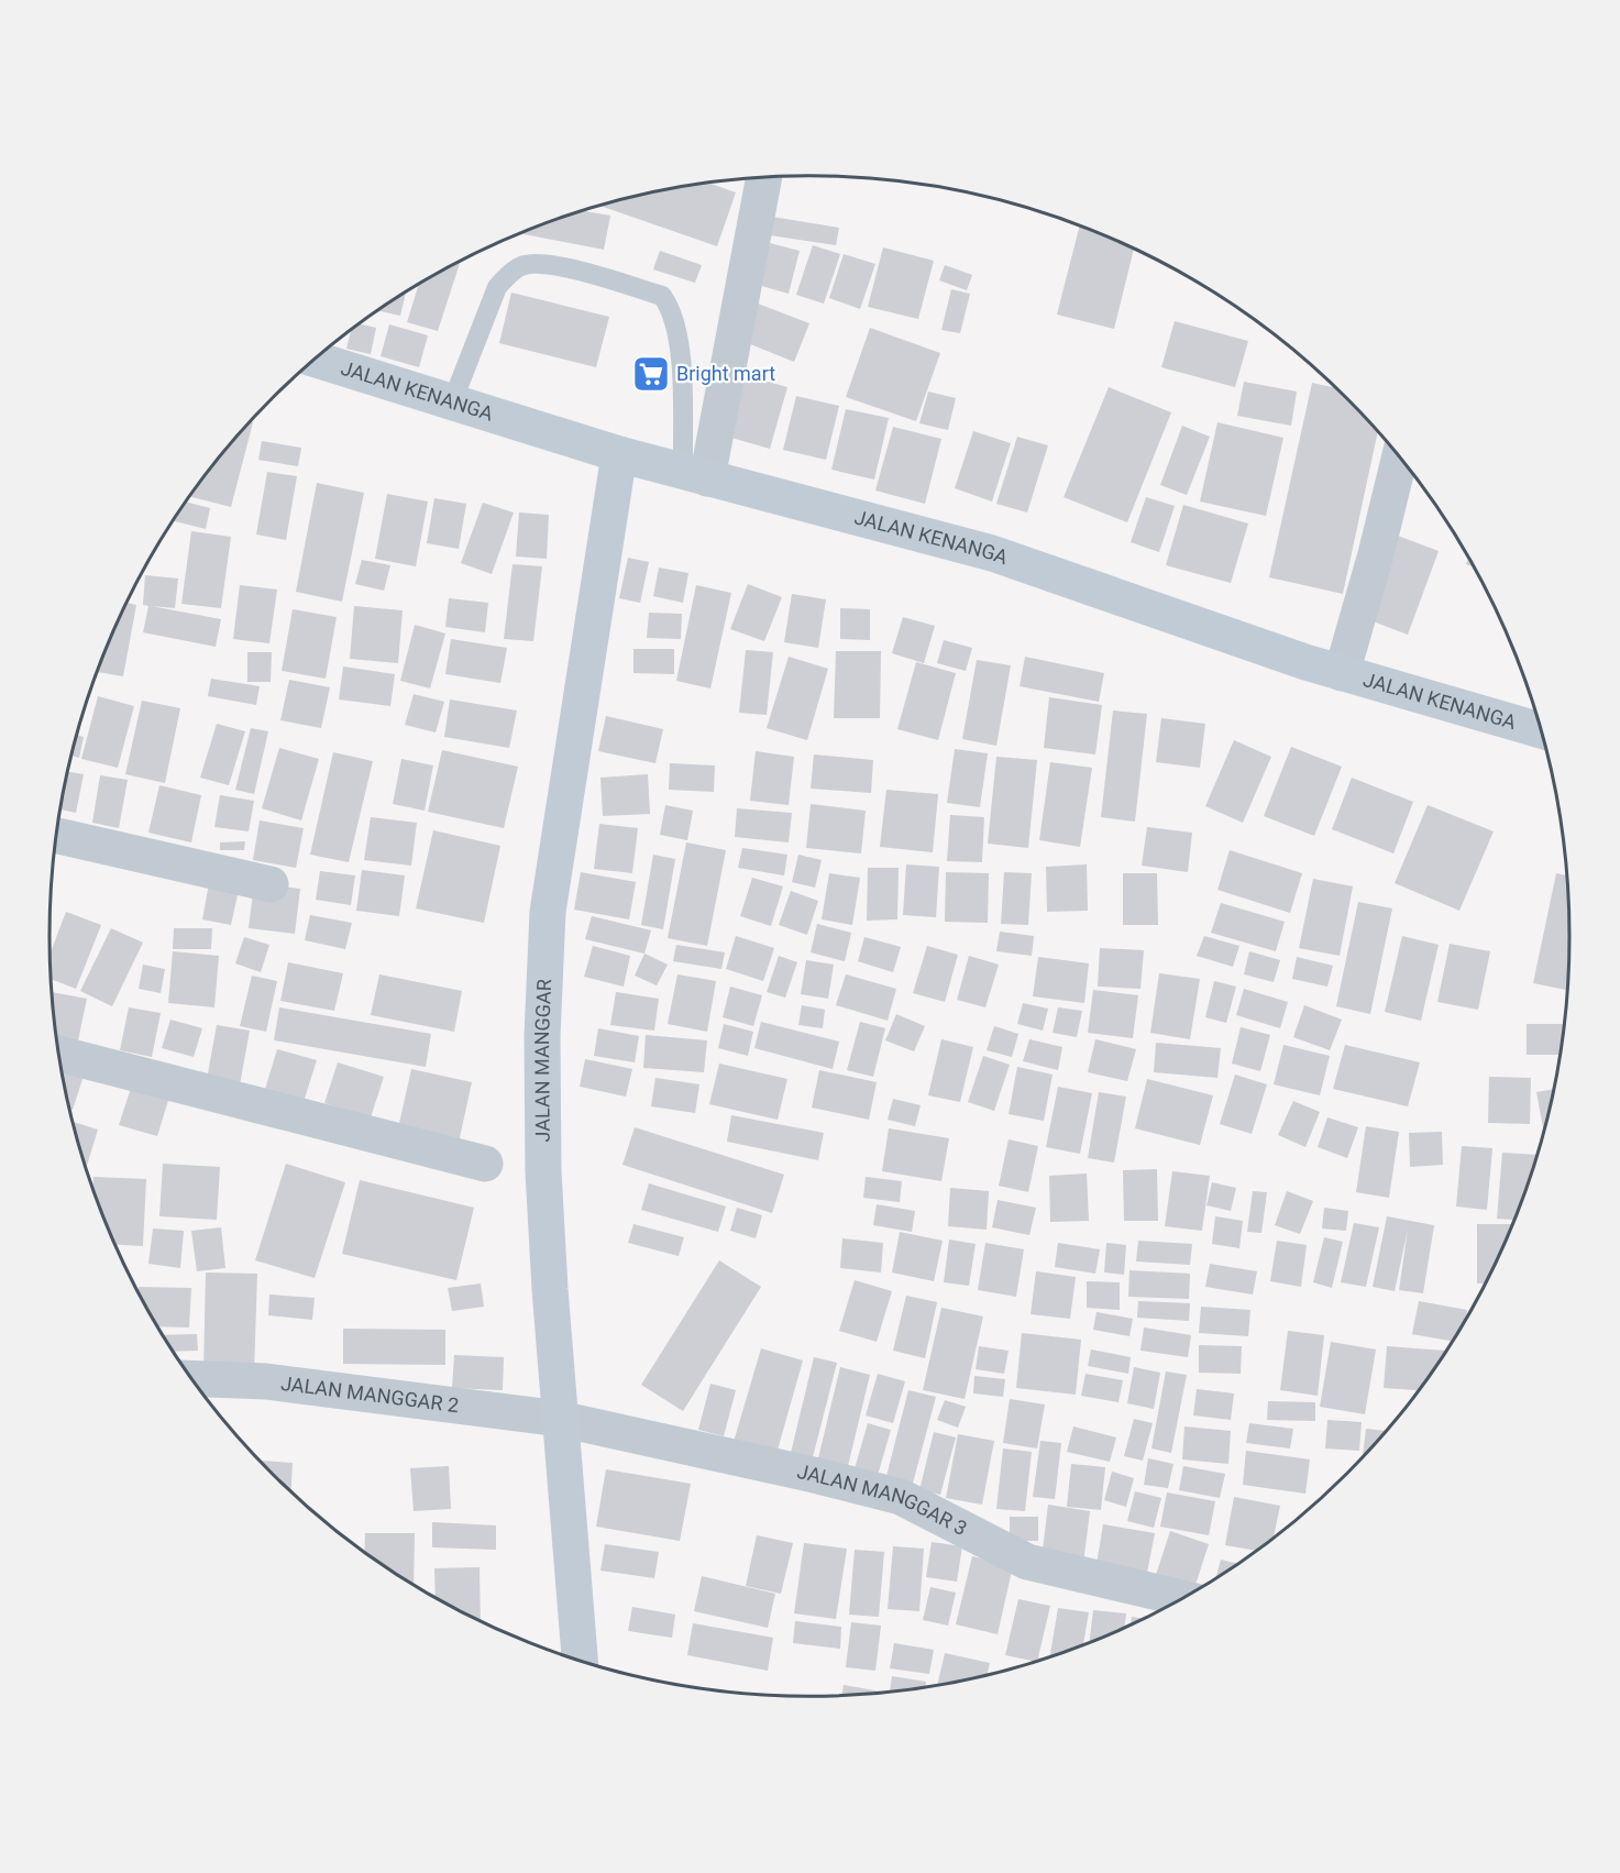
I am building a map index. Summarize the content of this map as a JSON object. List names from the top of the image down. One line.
{"streets":{"main road":["JALAN KENANGA","JALAN MANGGAR"],"street":["JALAN MANGGAR 2","JALAN MANGGAR 3"]},"crossings":[["JALAN KENANGA","JALAN MANGGAR"],["JALAN MANGGAR","JALAN MANGGAR 2"],["JALAN MANGGAR","JALAN MANGGAR 3"],["JALAN MANGGAR 2","JALAN MANGGAR 3"]],"places":{"supermarket":["Bright mart"]}}
